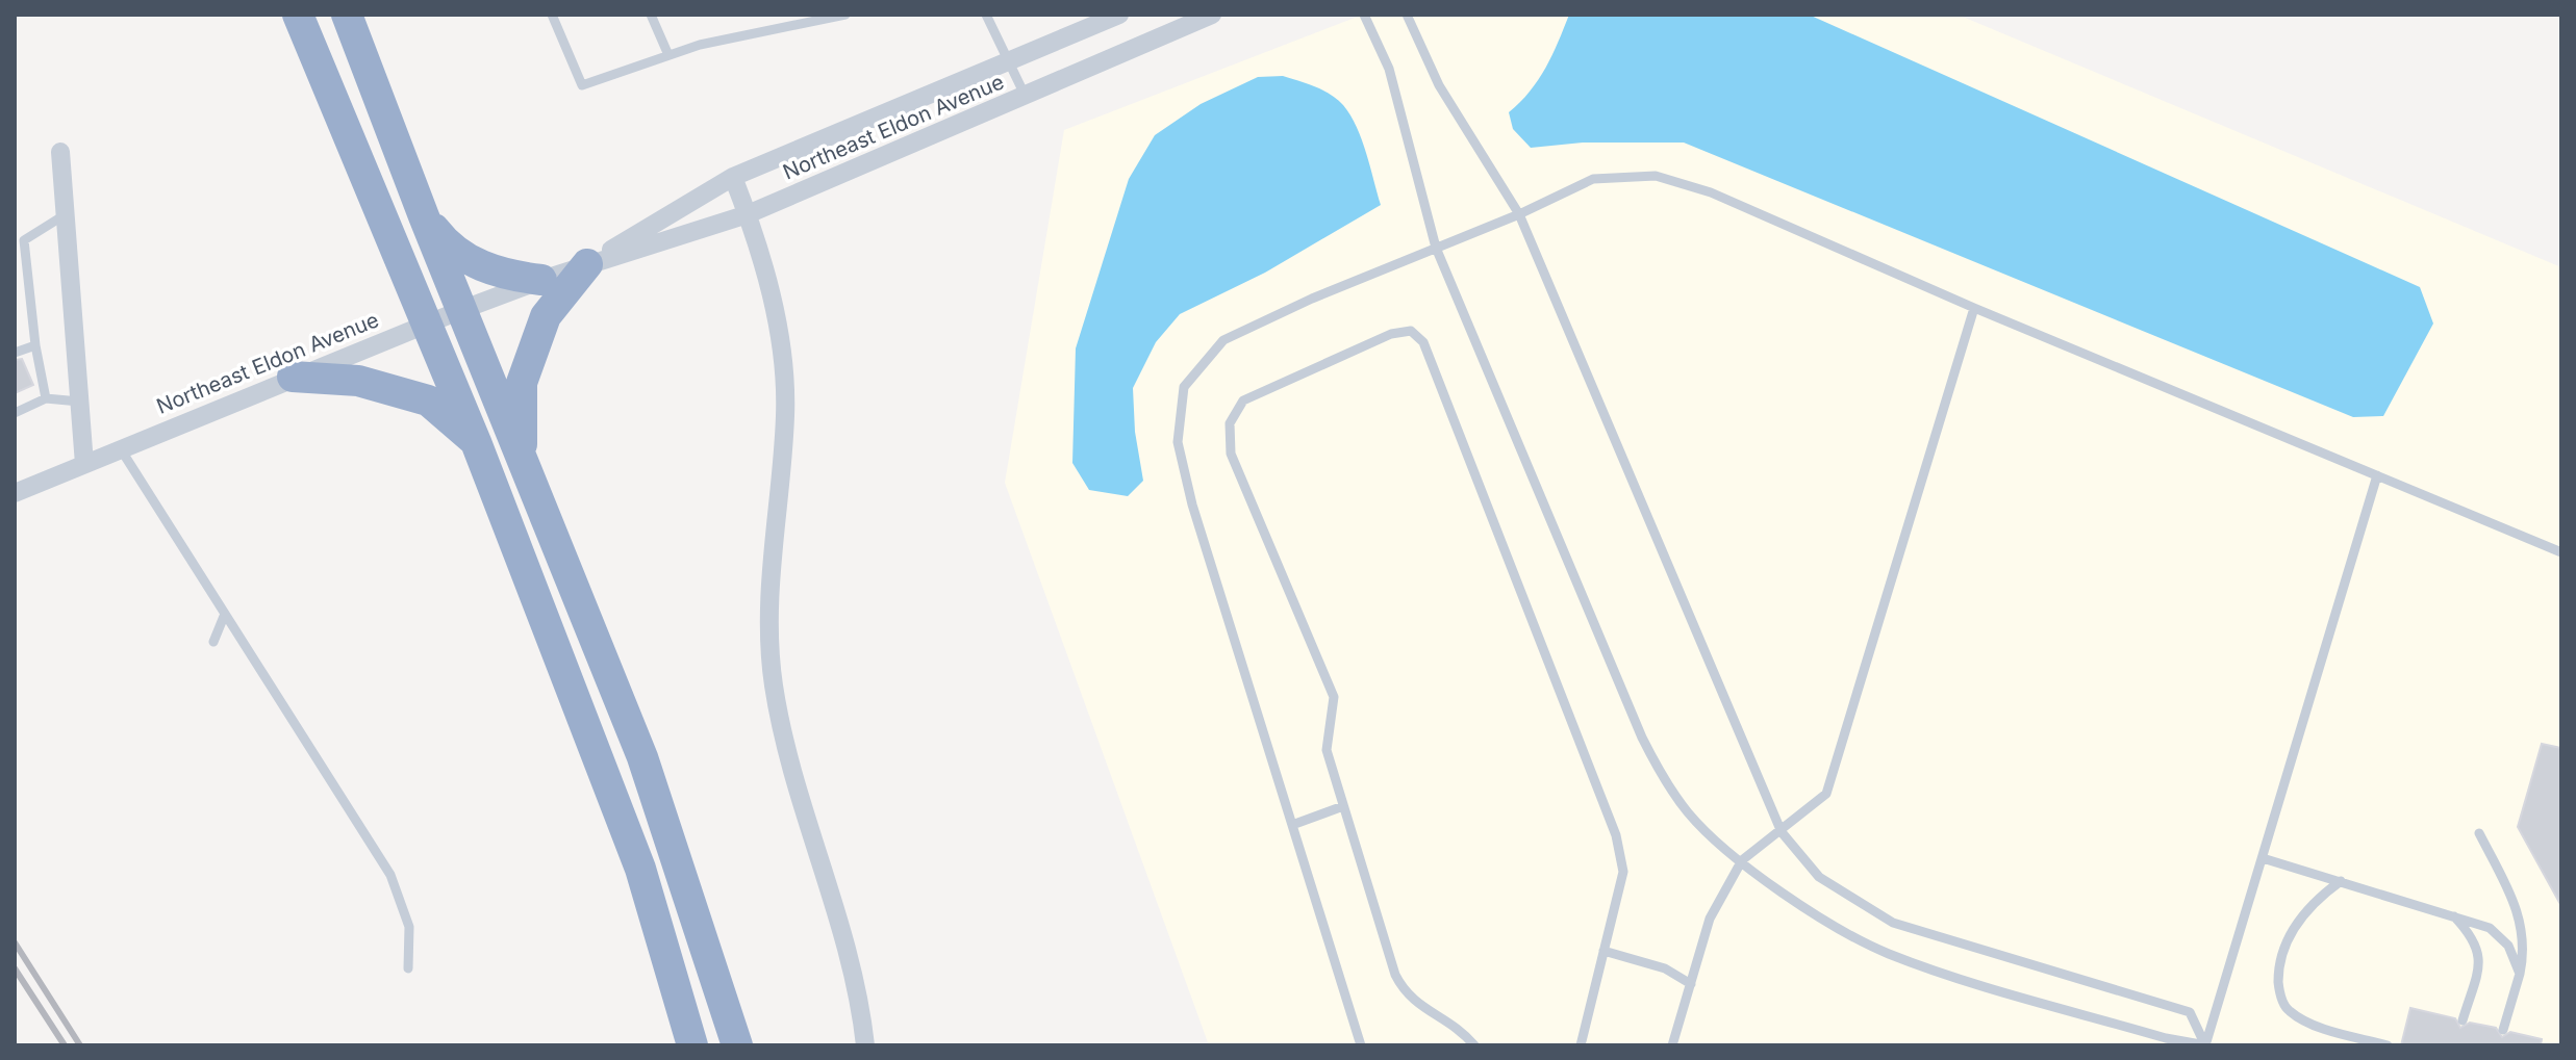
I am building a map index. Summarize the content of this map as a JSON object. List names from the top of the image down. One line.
{"streets":{"street":["Northeast Eldon Avenue"]}}
